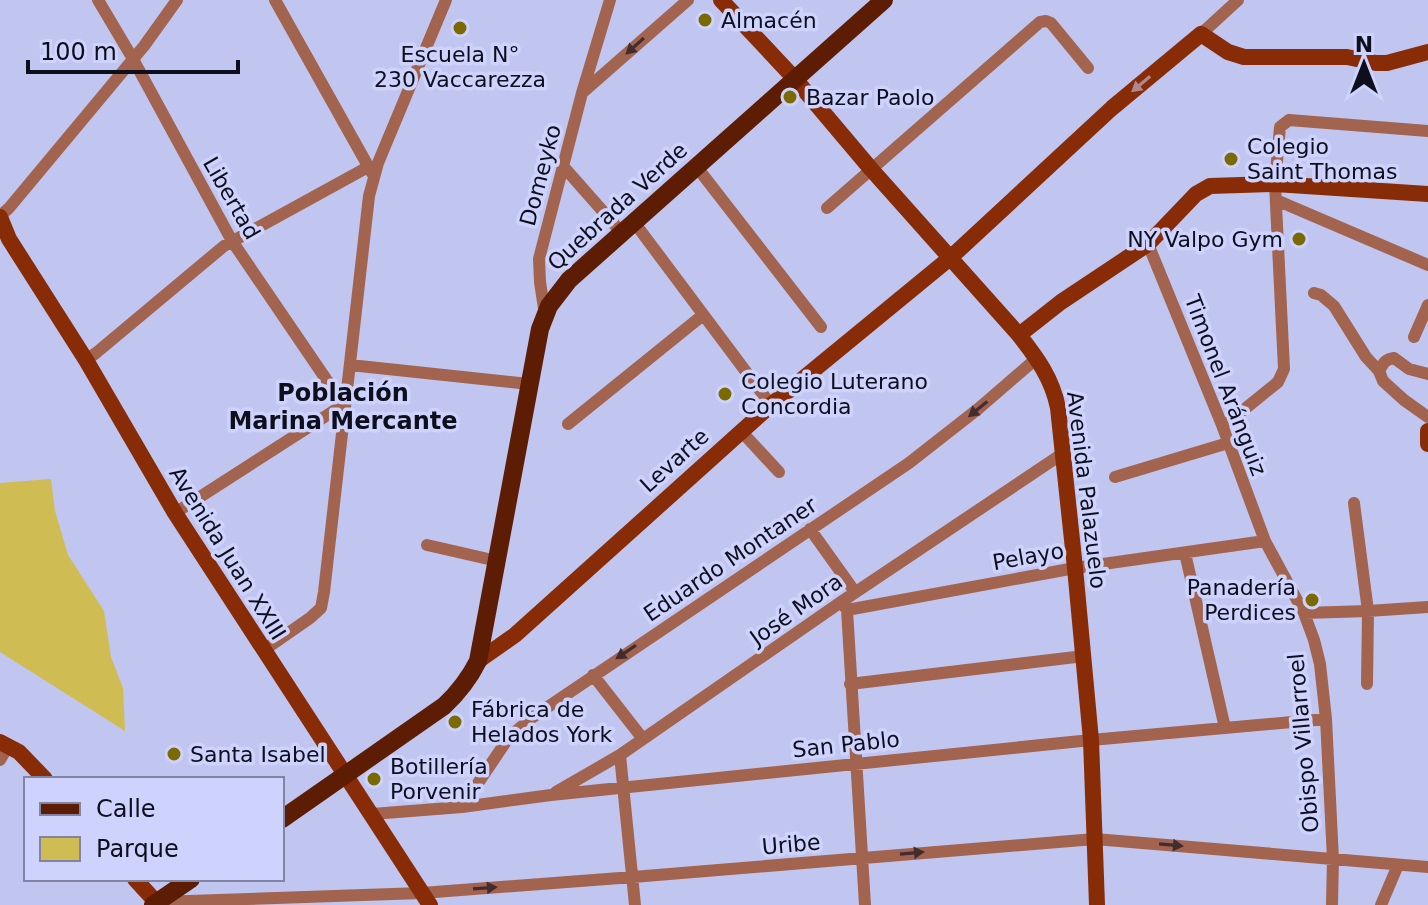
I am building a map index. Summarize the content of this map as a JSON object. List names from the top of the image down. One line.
{"streets":{"main road":["Quebrada Verde","Levarte"],"street":["Domeyko","Libertad","Timonel Aránguiz","Avenida Palazuelo","Avenida Juan XXIII","Pelayo","Eduardo Montaner","José Mora","Obispo Villarroel","San Pablo","Uribe"]},"crossings":[["Domeyko","Quebrada Verde"],["Quebrada Verde","Levarte"],["Quebrada Verde","Avenida Palazuelo"],["Timonel Aránguiz","Pelayo"],["Timonel Aránguiz","Obispo Villarroel"],["Levarte","Avenida Palazuelo"],["Levarte","Avenida Juan XXIII"],["Avenida Palazuelo","Pelayo"],["Avenida Palazuelo","Eduardo Montaner"],["Avenida Palazuelo","José Mora"],["Avenida Palazuelo","San Pablo"],["Avenida Palazuelo","Uribe"],["Avenida Juan XXIII","San Pablo"],["Avenida Juan XXIII","Uribe"],["Pelayo","José Mora"],["Pelayo","Obispo Villarroel"],["Eduardo Montaner","San Pablo"],["José Mora","San Pablo"],["Obispo Villarroel","San Pablo"],["Obispo Villarroel","Uribe"]],"one_way":["Eduardo Montaner","Uribe"],"districts":["Población Marina Mercante"],"places":["Almacén","Escuela N° 230 Vaccarezza","Bazar Paolo","Colegio Saint Thomas","NY Valpo Gym","Colegio Luterano Concordia","Panadería Perdices","Fábrica de Helados York","Santa Isabel","Botillería Porvenir"],"legend":["Calle","Parque"],"scale_bar":"100 m","north":"top"}
